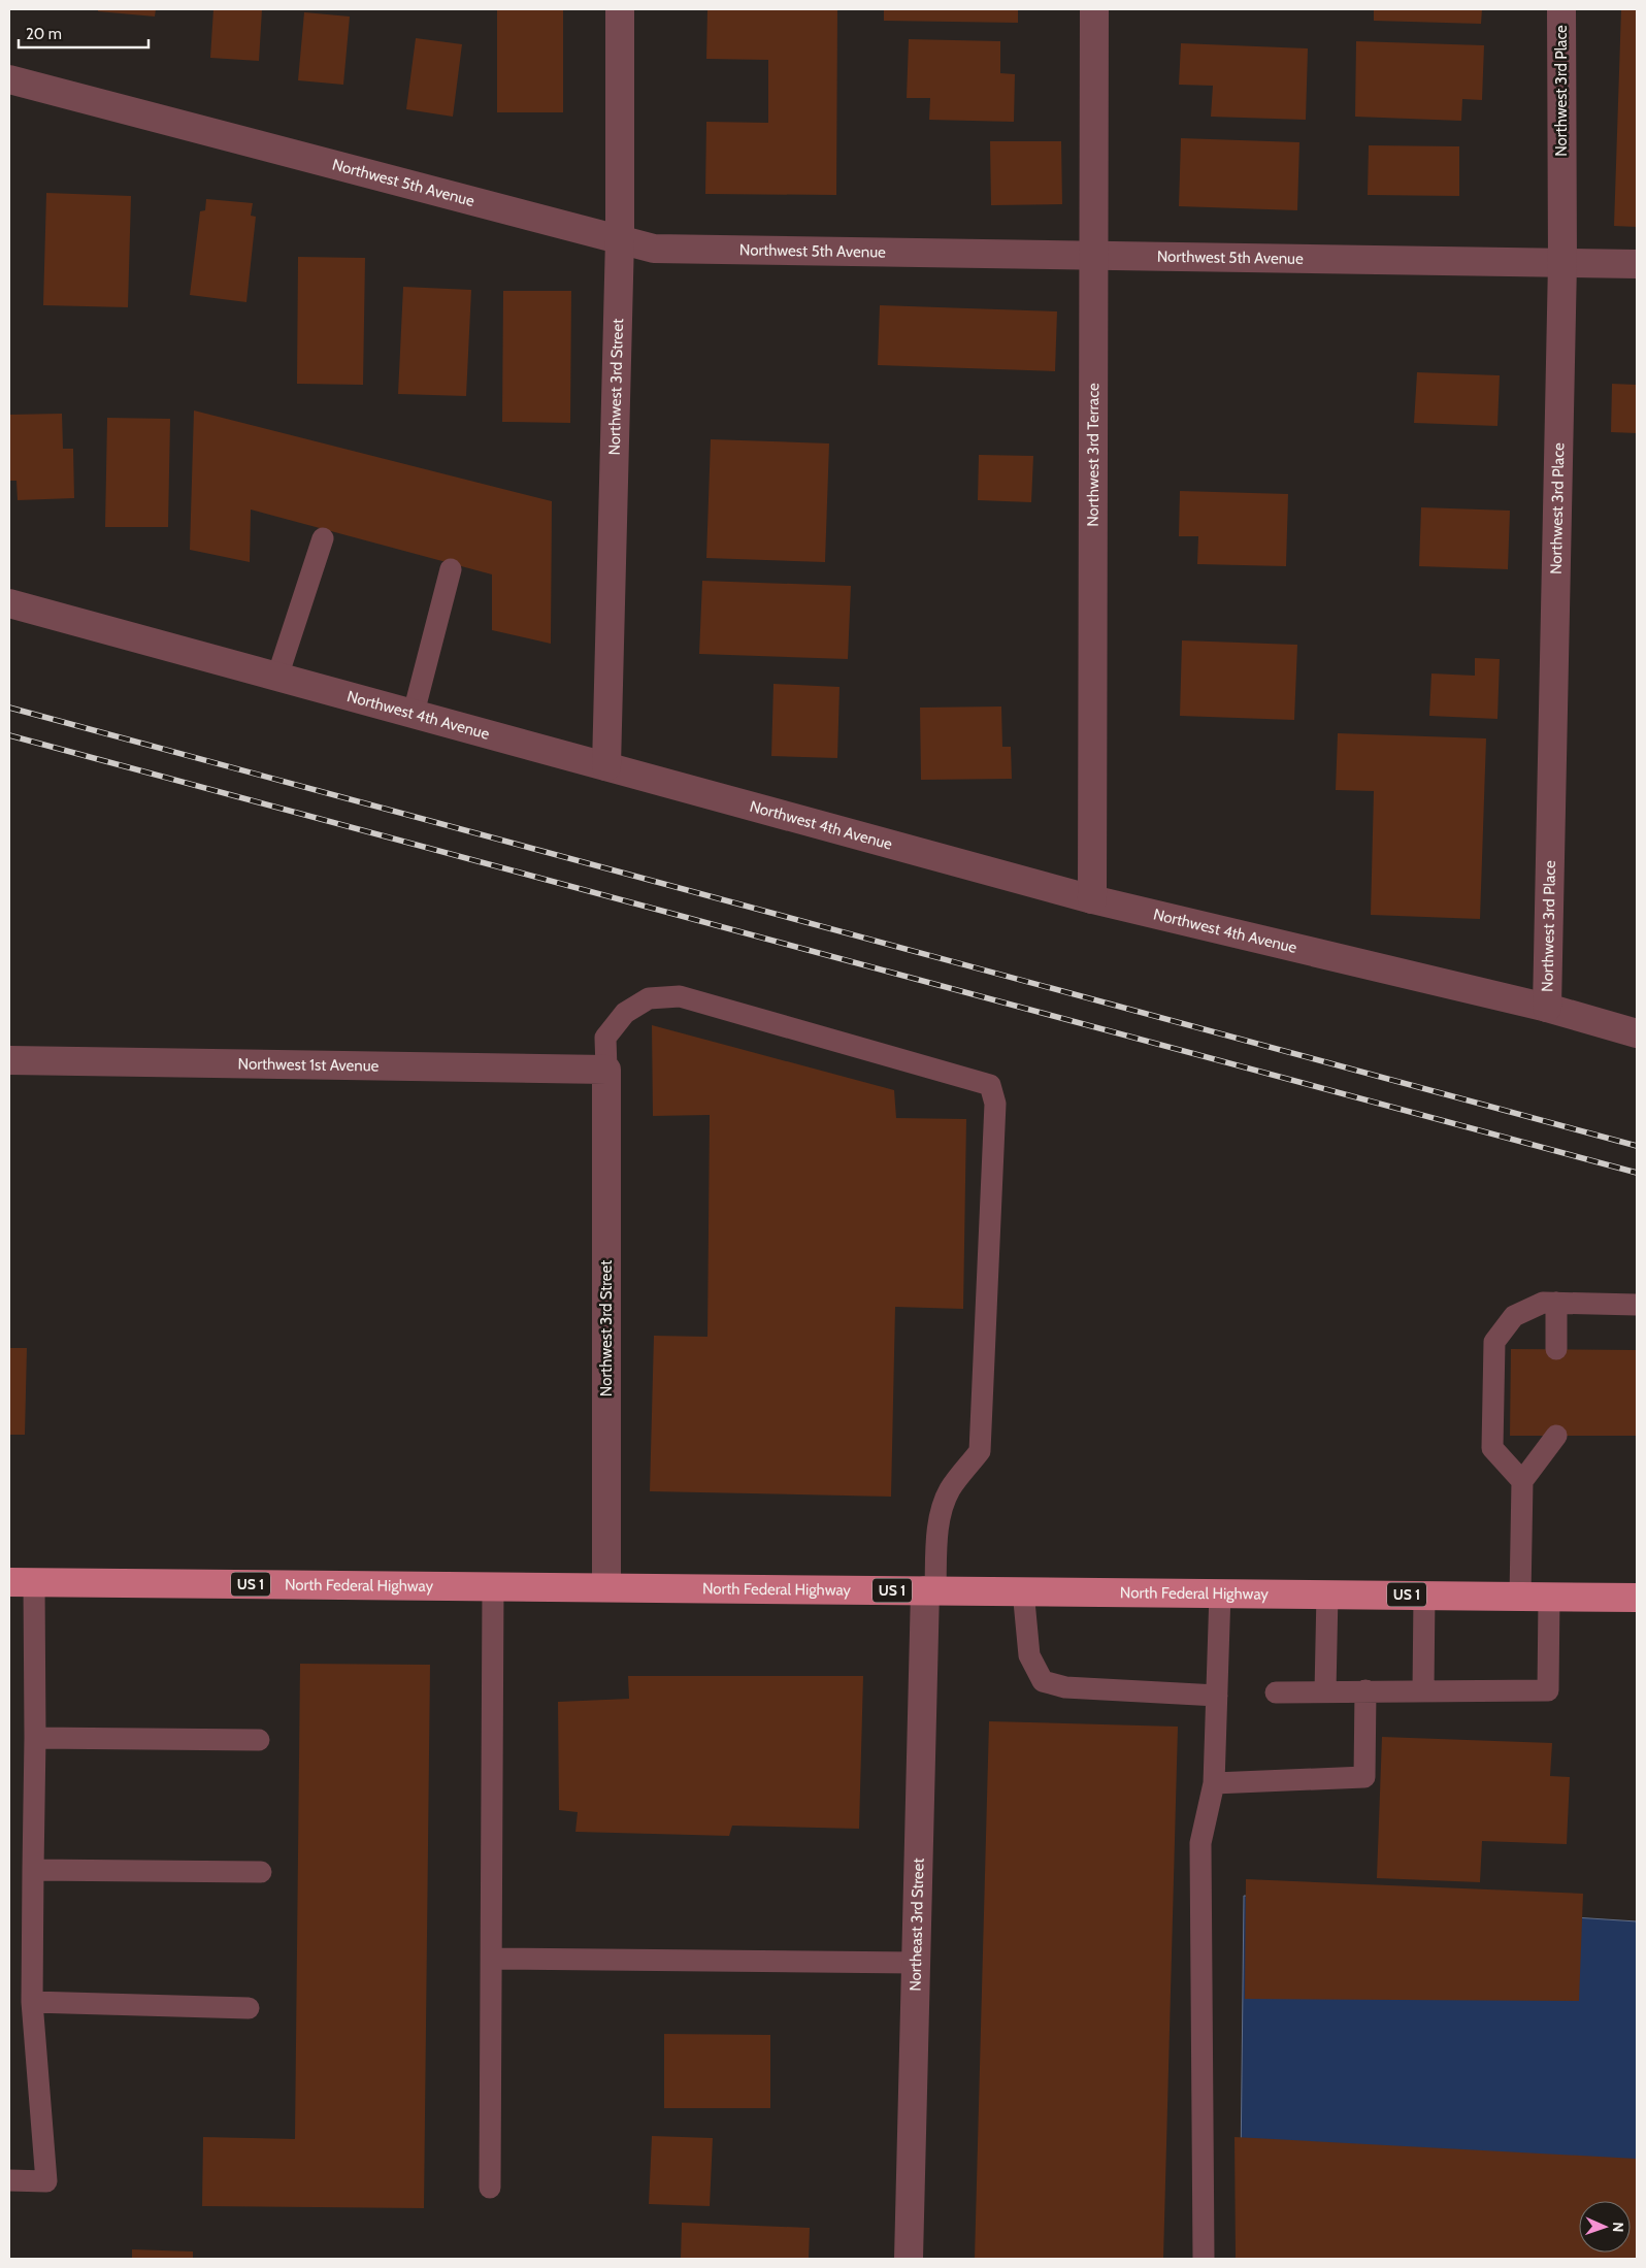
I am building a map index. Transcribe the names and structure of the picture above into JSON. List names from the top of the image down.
{
  "streets": {
    "main road": ["US 1", "North Federal Highway"],
    "street": [
      "Northwest 3rd Place",
      "Northwest 5th Avenue",
      "Northwest 3rd Street",
      "Northwest 3rd Terrace",
      "Northwest 4th Avenue",
      "Northwest 1st Avenue",
      "Northeast 3rd Street"
    ]
  },
  "crossings": [
    ["Northwest 3rd Place", "Northwest 5th Avenue"],
    ["Northwest 3rd Place", "Northwest 4th Avenue"],
    ["Northwest 5th Avenue", "Northwest 3rd Street"],
    ["Northwest 5th Avenue", "Northwest 3rd Terrace"],
    ["Northwest 3rd Street", "Northwest 4th Avenue"],
    ["Northwest 3rd Street", "Northwest 1st Avenue"],
    ["Northwest 3rd Street", "North Federal Highway"],
    ["Northwest 3rd Terrace", "Northwest 4th Avenue"],
    ["North Federal Highway", "Northeast 3rd Street"]
  ],
  "scale_bar": "20 m",
  "north": "right"
}
